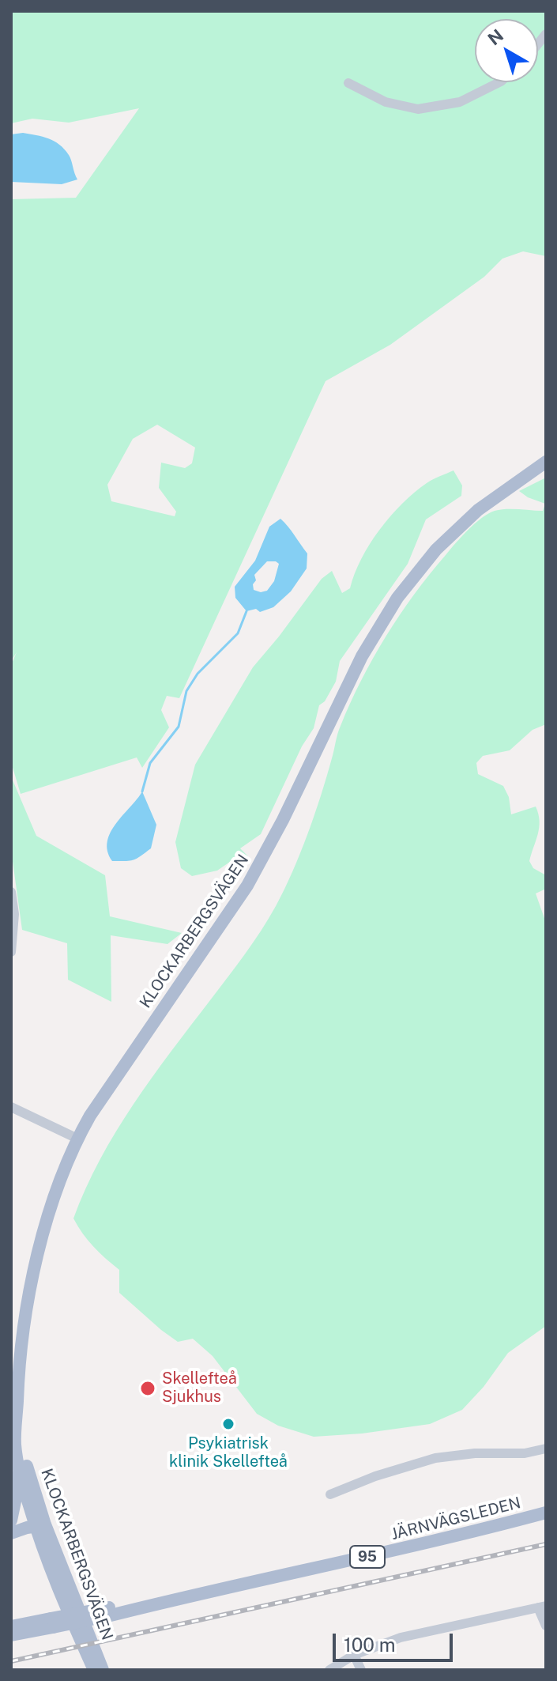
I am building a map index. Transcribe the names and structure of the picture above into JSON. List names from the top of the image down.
{
  "streets": {
    "main road": ["KLOCKARBERGSVÄGEN", "JÄRNVÄGSLEDEN", "95"]
  },
  "places": ["Skellefteå Sjukhus", "Psykiatrisk klinik Skellefteå"],
  "scale_bar": "100 m",
  "north": "top left"
}
